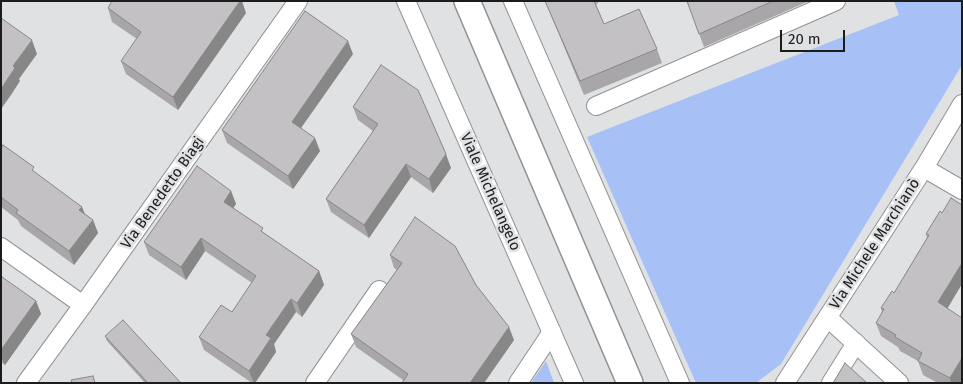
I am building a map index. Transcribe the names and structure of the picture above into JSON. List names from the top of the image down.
{
  "streets": {
    "street": ["Viale Michelangelo", "Via Benedetto Biagi", "Via Michele Marchianò"]
  },
  "scale_bar": "20 m"
}
